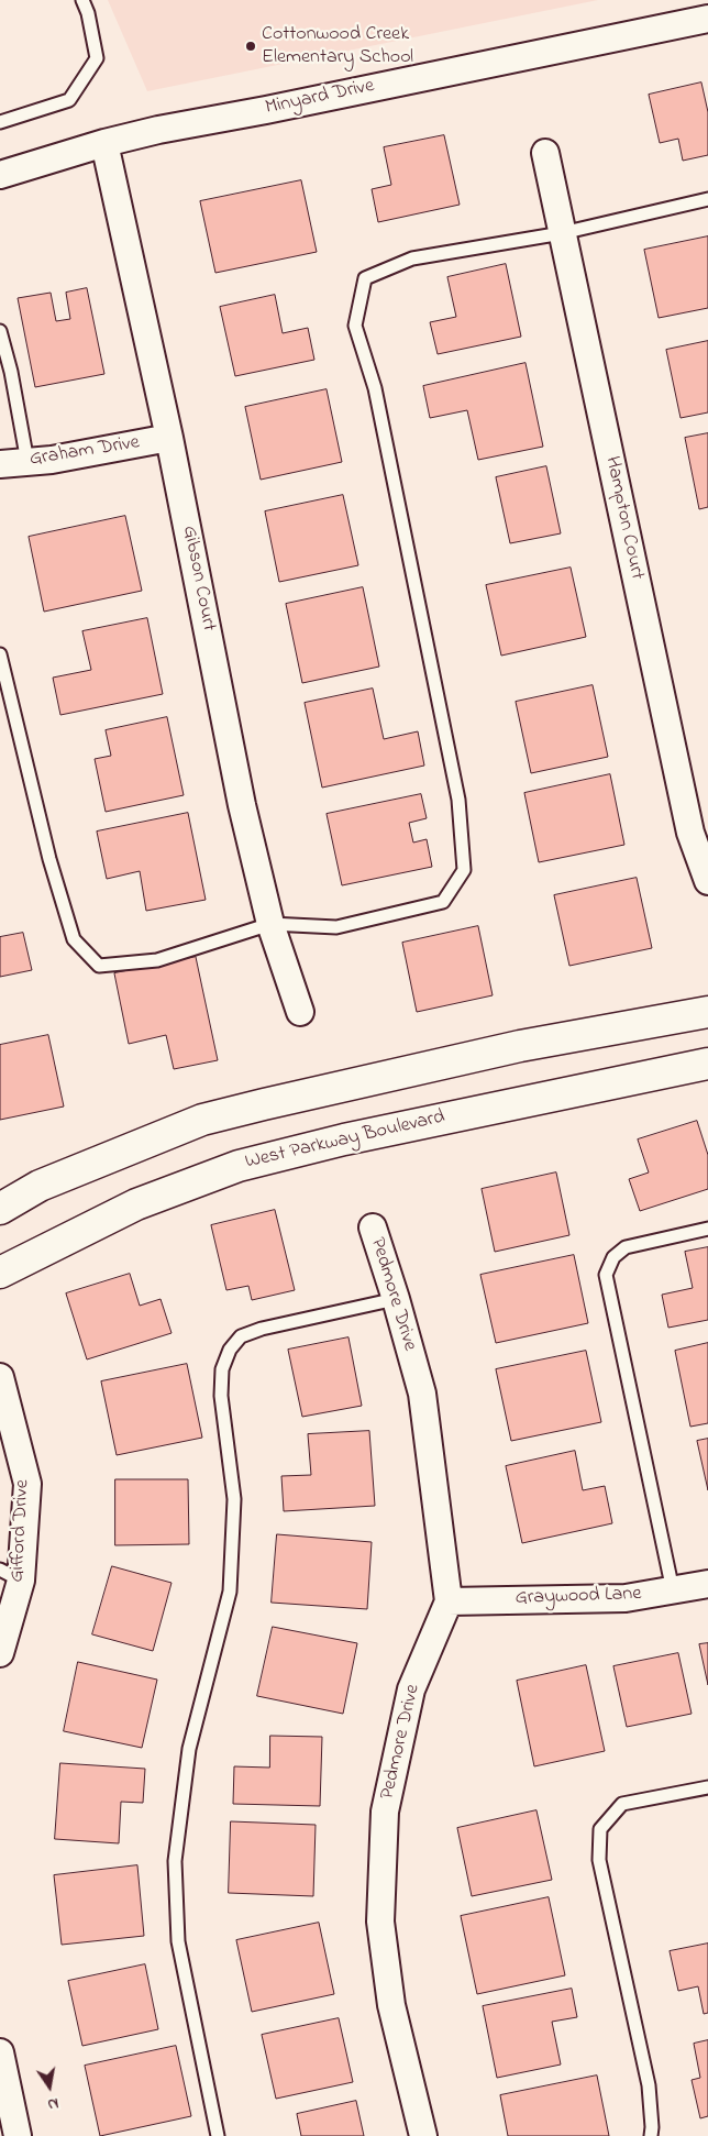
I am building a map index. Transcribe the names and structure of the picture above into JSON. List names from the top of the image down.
{
  "streets": {
    "street": [
      "Minyard Drive",
      "Graham Drive",
      "Hampton Court",
      "Gibson Court",
      "West Parkway Boulevard",
      "Pedmore Drive",
      "Gifford Drive",
      "Graywood Lane"
    ]
  },
  "crossings": [
    ["Minyard Drive", "Gibson Court"],
    ["Graham Drive", "Gibson Court"],
    ["Pedmore Drive", "Graywood Lane"]
  ],
  "places": ["Cottonwood Creek Elementary School"],
  "north": "bottom"
}
